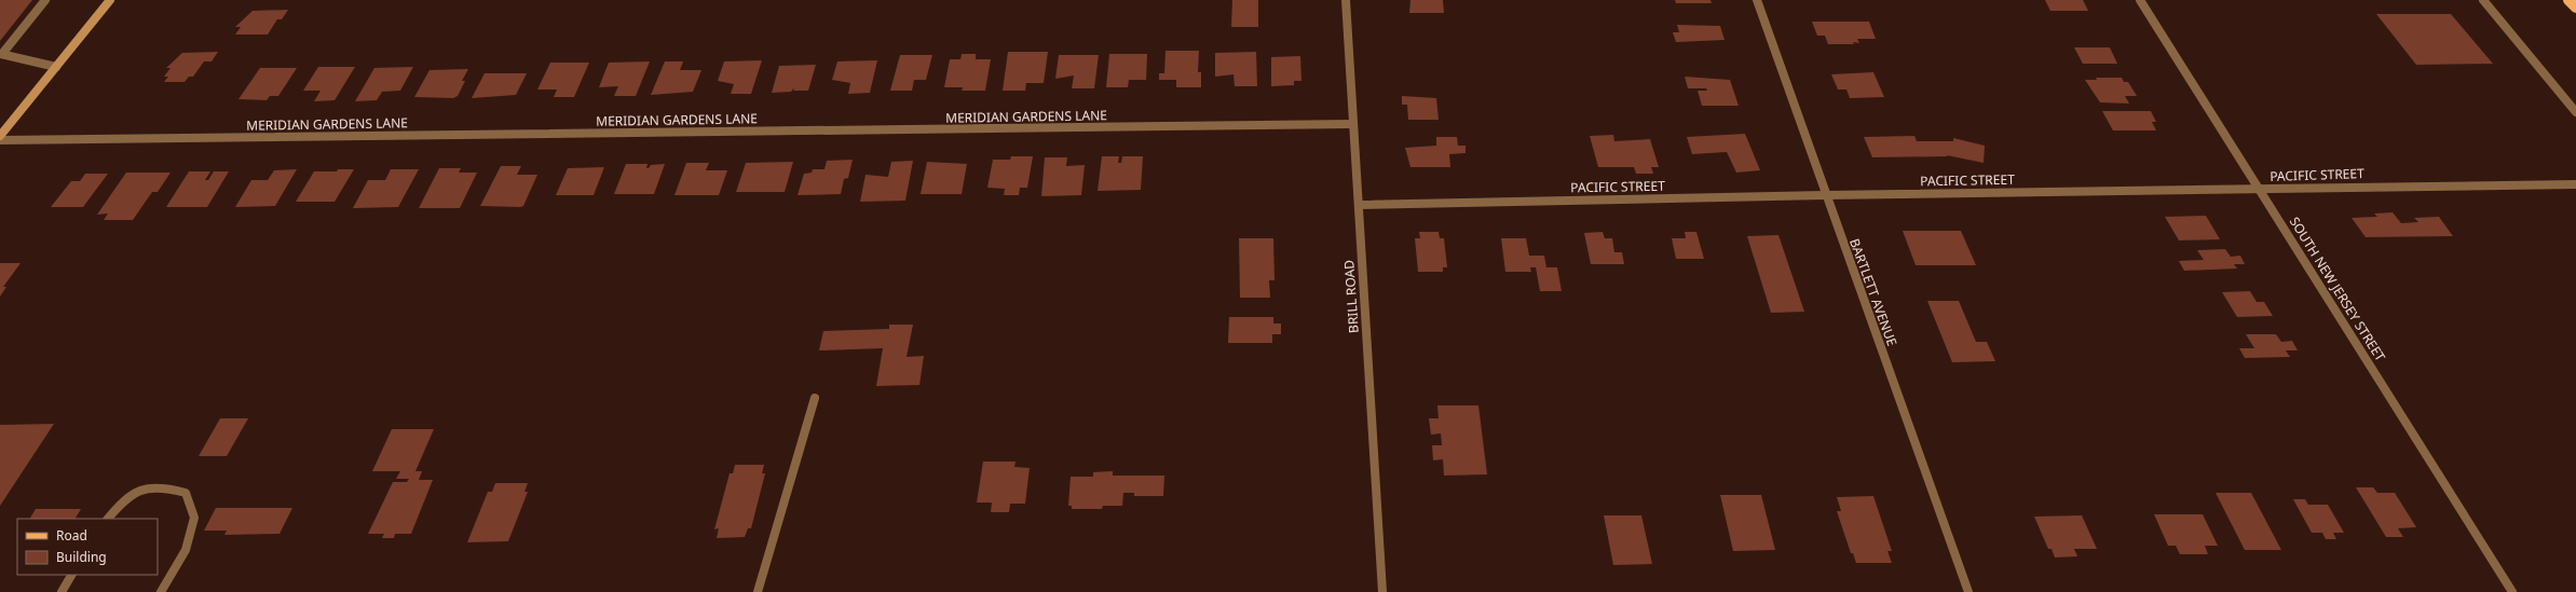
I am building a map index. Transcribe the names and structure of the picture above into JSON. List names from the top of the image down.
{
  "streets": {
    "street": [
      "MERIDIAN GARDENS LANE",
      "PACIFIC STREET",
      "SOUTH NEW JERSEY STREET",
      "BARTLETT AVENUE",
      "BRILL ROAD"
    ]
  },
  "crossings": [
    ["MERIDIAN GARDENS LANE", "BRILL ROAD"],
    ["PACIFIC STREET", "SOUTH NEW JERSEY STREET"],
    ["PACIFIC STREET", "BARTLETT AVENUE"],
    ["PACIFIC STREET", "BRILL ROAD"]
  ],
  "legend": ["Road", "Building"]
}
